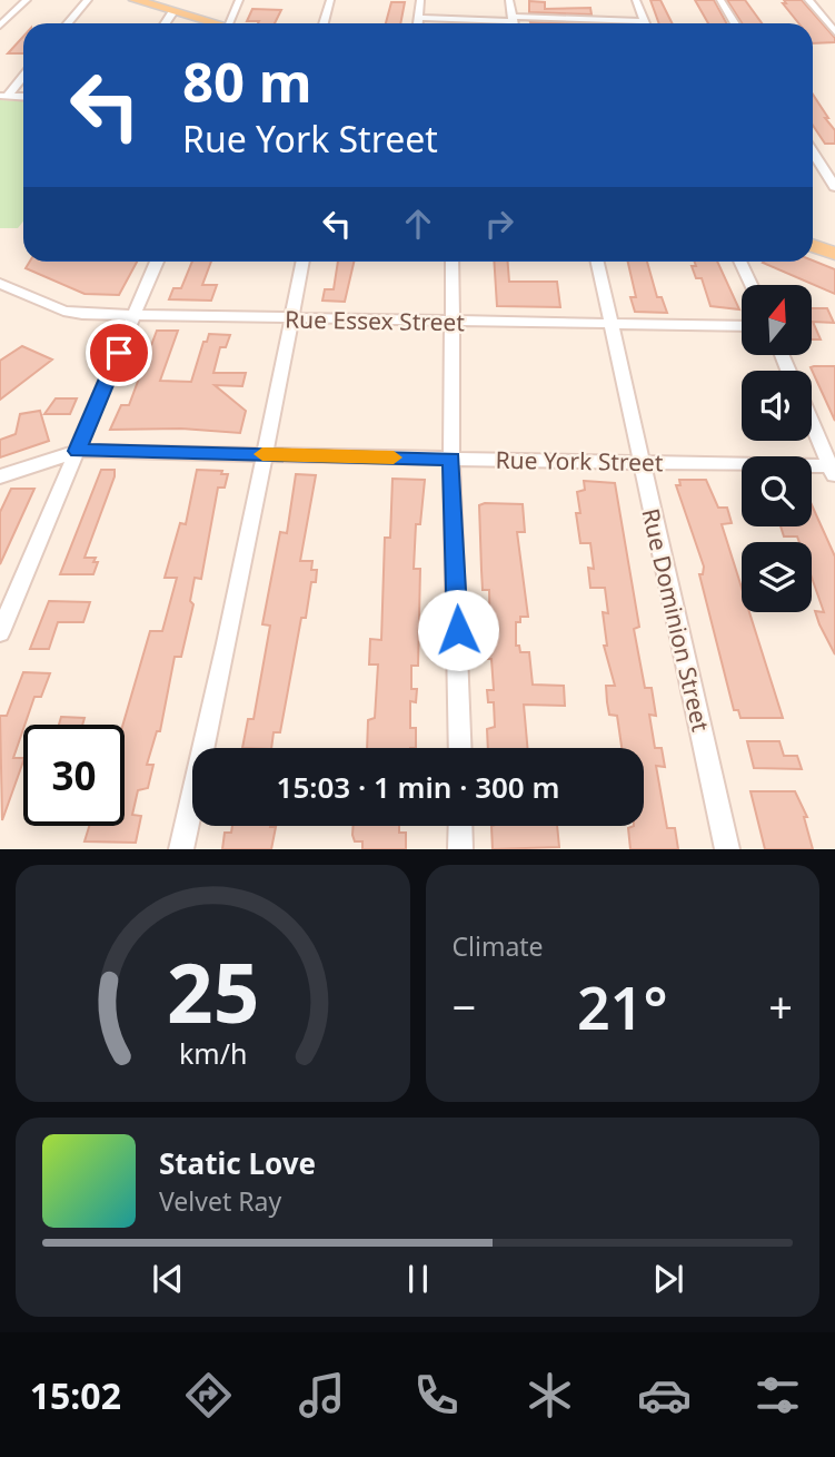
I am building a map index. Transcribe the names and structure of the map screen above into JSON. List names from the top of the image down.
{
  "streets": {
    "street": ["Rue Essex Street", "Rue York Street", "Rue Dominion Street"]
  },
  "crossings": [
    ["Rue Essex Street", "Rue Dominion Street"],
    ["Rue York Street", "Rue Dominion Street"]
  ],
  "north": "top",
  "page": {
    "turn": ["80 m", "Rue York Street"],
    "limit": "30",
    "trip": "15:03 · 1 min · 300 m",
    "tile": "Climate",
    "heat": ["−", "21°", "+"],
    "song": ["Static Love", "Velvet Ray"],
    "tabs": "15:02",
    "gauge": ["25", "km/h"]
  }
}
